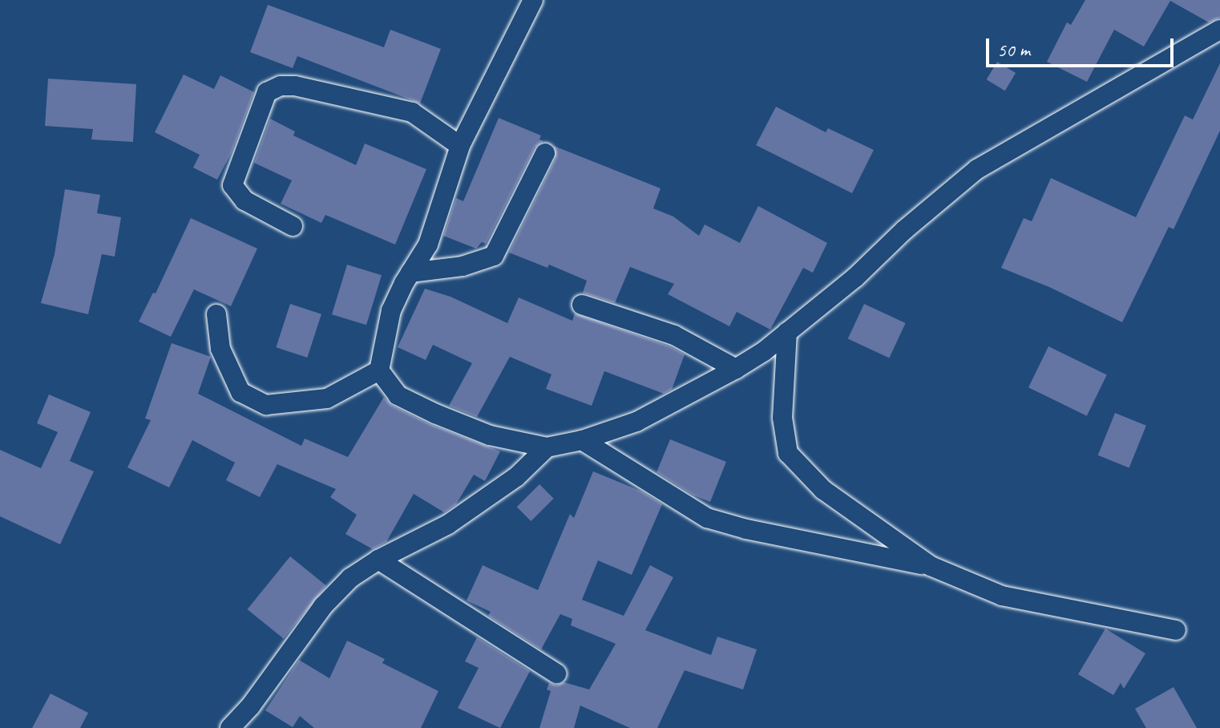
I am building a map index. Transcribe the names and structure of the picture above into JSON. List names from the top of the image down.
{
  "scale_bar": "50 m"
}
